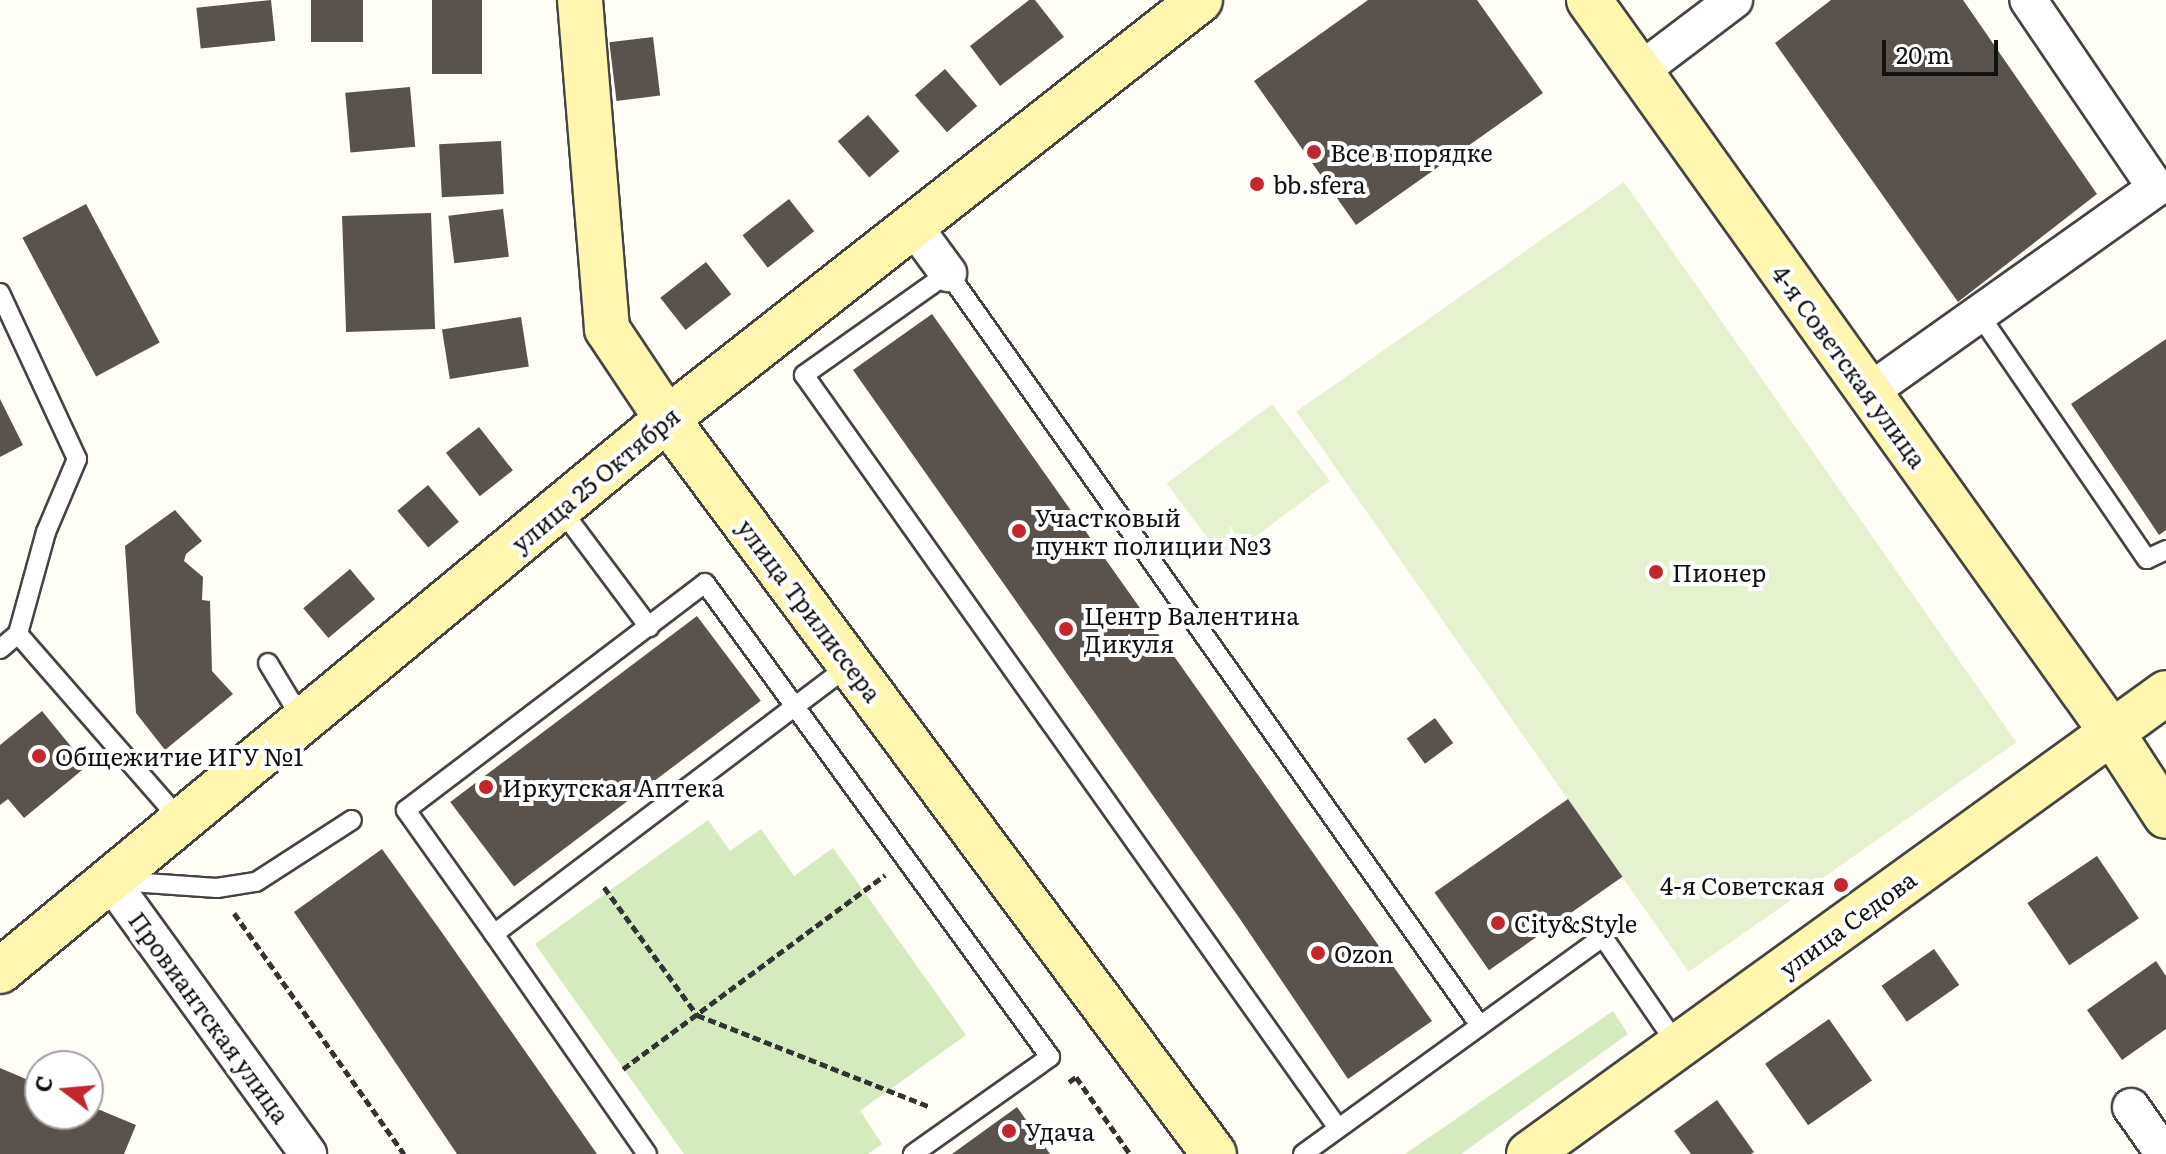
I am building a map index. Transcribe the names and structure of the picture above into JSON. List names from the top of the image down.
{
  "streets": {
    "main road": [
      "4-я Советская улица",
      "улица 25 Октября",
      "улица Трилиссера",
      "улица Седова"
    ],
    "street": ["Провиантская улица"]
  },
  "crossings": [
    ["4-я Советская улица", "улица Седова"],
    ["улица 25 Октября", "улица Трилиссера"],
    ["улица 25 Октября", "Провиантская улица"]
  ],
  "places": [
    "Все в порядке",
    "bb.sfera",
    "Участковый пункт полиции №3",
    "Пионер",
    "Центр Валентина Дикуля",
    "Общежитие ИГУ №1",
    "Иркутская Аптека",
    "4-я Советская",
    "City&Style",
    "Ozon",
    "Удача"
  ],
  "scale_bar": "20 m",
  "north": "left"
}
